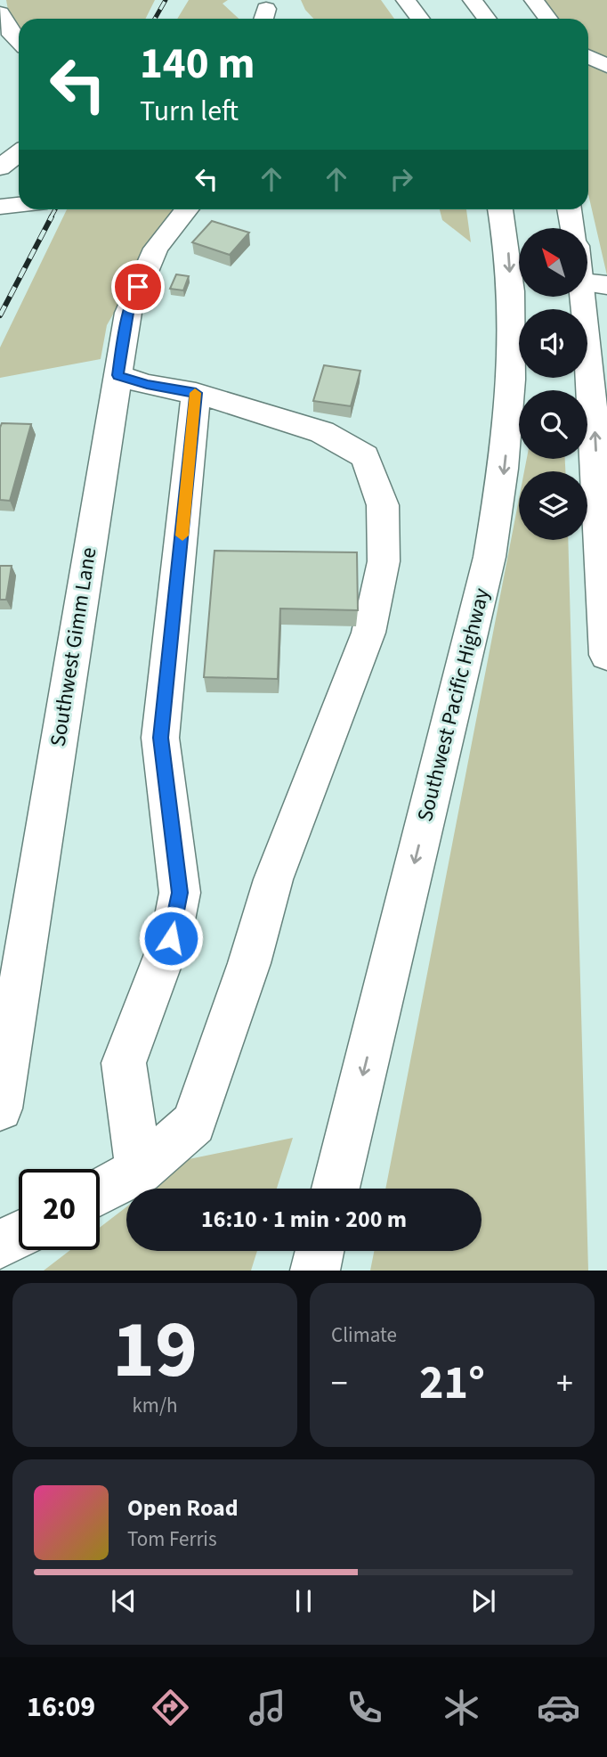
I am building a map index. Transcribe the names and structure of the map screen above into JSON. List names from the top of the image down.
{
  "streets": {
    "main road": ["Southwest Gimm Lane", "Southwest Pacific Highway"]
  },
  "north": "top left",
  "page": {
    "turn": ["140 m", "Turn left"],
    "limit": "20",
    "trip": "16:10 · 1 min · 200 m",
    "tile": [
      ["19", "km/h"],
      "Climate"
    ],
    "heat": ["−", "21°", "+"],
    "song": ["Open Road", "Tom Ferris"],
    "tabs": "16:09"
  }
}
